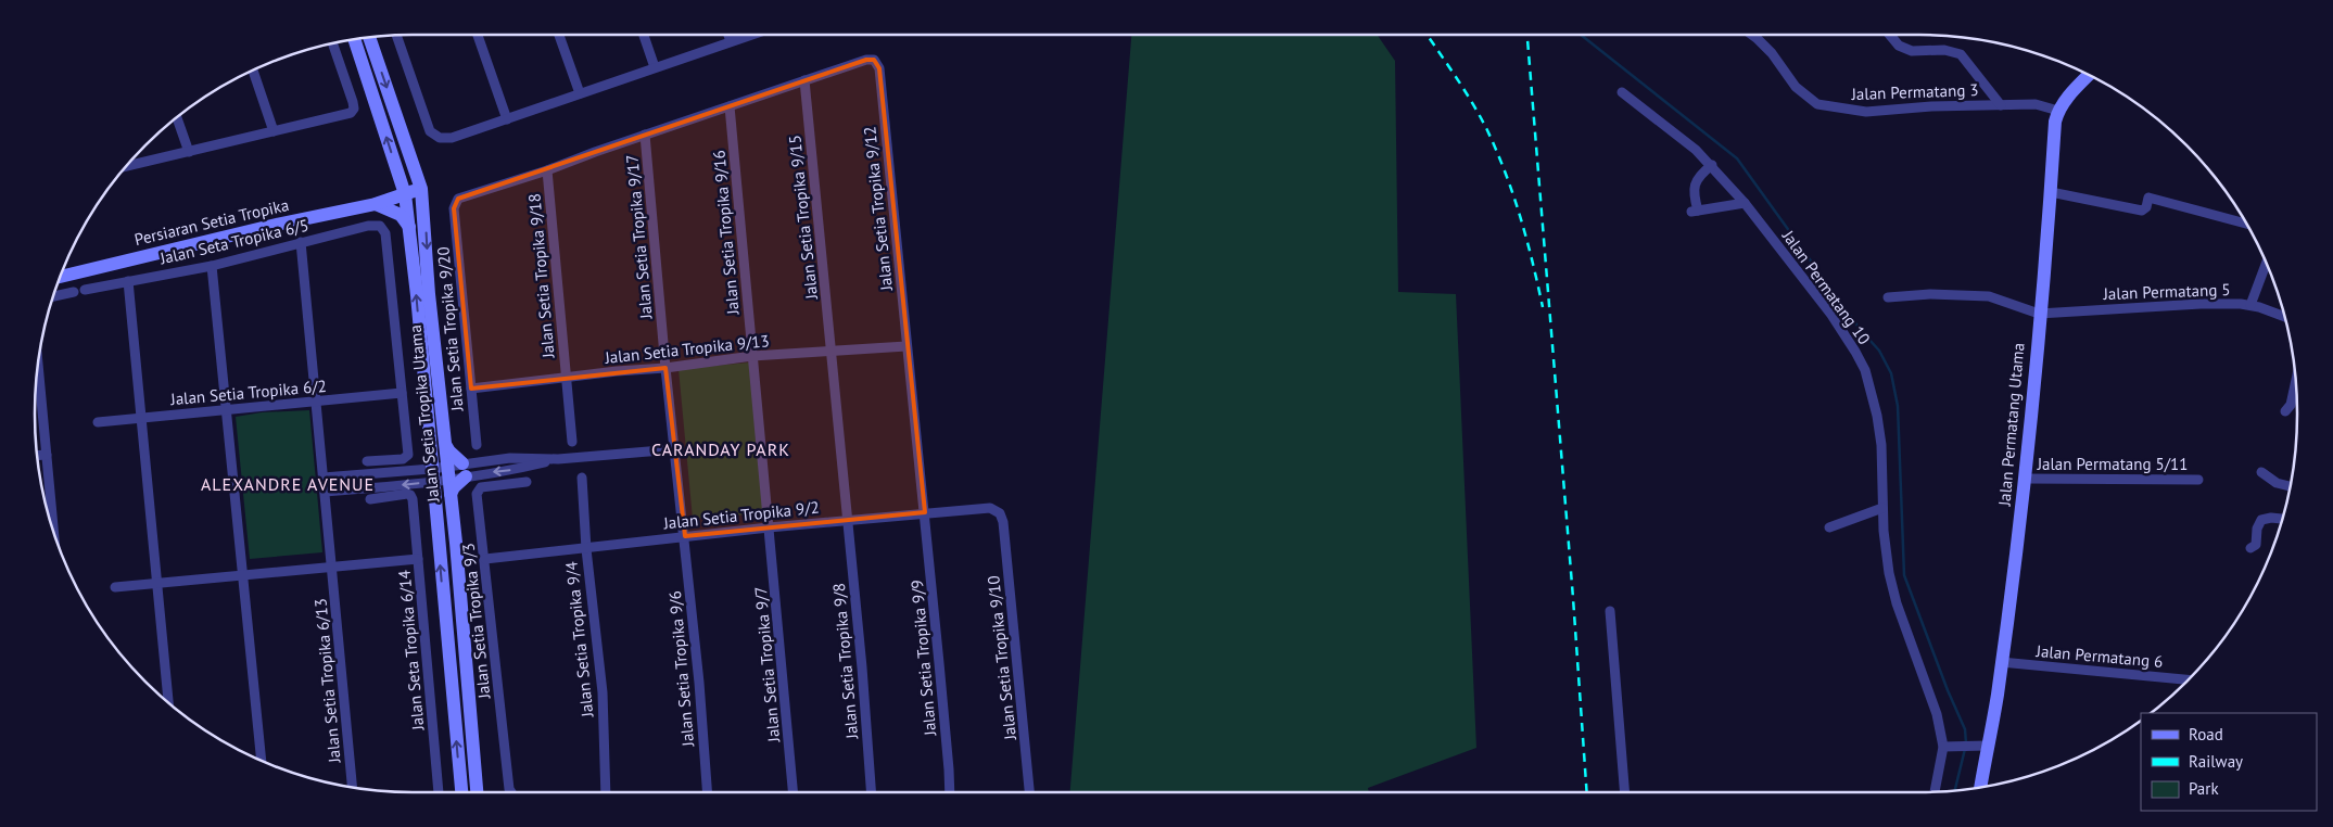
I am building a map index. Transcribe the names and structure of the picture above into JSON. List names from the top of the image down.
{
  "streets": {
    "main road": ["Persiaran Setia Tropika", "Jalan Setia Tropika Utama", "Jalan Permatang Utama"],
    "street": [
      "Jalan Permatang 3",
      "Jalan Setia Tropika 9/12",
      "Jalan Setia Tropika 9/15",
      "Jalan Setia Tropika 9/16",
      "Jalan Setia Tropika 9/17",
      "Jalan Seta Tropika 6/5",
      "Jalan Setia Tropika 9/18",
      "Jalan Permatang 10",
      "Jalan Permatang 5",
      "Jalan Setia Tropika 9/20",
      "Jalan Setia Tropika 9/13",
      "Jalan Setia Tropika 6/2",
      "Jalan Permatang 5/11",
      "Jalan Setia Tropika 9/2",
      "Jalan Setia Tropika 9/3",
      "Jalan Setia Tropika 9/4",
      "Jalan Seta Tropika 6/14",
      "Jalan Permatang 6",
      "Jalan Setia Tropika 9/9",
      "Jalan Setia Tropika 9/10",
      "Jalan Setia Tropika 9/8",
      "Jalan Setia Tropika 9/7",
      "Jalan Setia Tropika 9/6",
      "Jalan Setia Tropika 6/13"
    ]
  },
  "crossings": [
    ["Jalan Permatang 3", "Jalan Permatang Utama"],
    ["Jalan Setia Tropika 9/12", "Jalan Setia Tropika 9/15"],
    ["Jalan Setia Tropika 9/12", "Jalan Setia Tropika 9/13"],
    ["Jalan Setia Tropika 9/12", "Jalan Setia Tropika 9/2"],
    ["Jalan Setia Tropika 9/12", "Jalan Setia Tropika 9/9"],
    ["Jalan Setia Tropika 9/15", "Jalan Setia Tropika 9/13"],
    ["Jalan Setia Tropika 9/15", "Jalan Setia Tropika 9/2"],
    ["Jalan Setia Tropika 9/15", "Jalan Setia Tropika 9/8"],
    ["Persiaran Setia Tropika", "Jalan Setia Tropika Utama"],
    ["Jalan Setia Tropika 9/16", "Jalan Setia Tropika 9/13"],
    ["Jalan Setia Tropika 9/16", "Jalan Setia Tropika 9/2"],
    ["Jalan Setia Tropika 9/16", "Jalan Setia Tropika 9/7"],
    ["Jalan Setia Tropika 9/17", "Jalan Setia Tropika 9/13"],
    ["Jalan Setia Tropika 9/17", "Jalan Setia Tropika 9/6"],
    ["Jalan Seta Tropika 6/5", "Jalan Setia Tropika 6/2"],
    ["Jalan Seta Tropika 6/5", "Jalan Setia Tropika 6/13"],
    ["Jalan Setia Tropika 9/18", "Jalan Setia Tropika 9/20"],
    ["Jalan Setia Tropika 9/18", "Jalan Setia Tropika 9/13"],
    ["Jalan Permatang 5", "Jalan Permatang Utama"],
    ["Jalan Setia Tropika 9/20", "Jalan Setia Tropika 9/13"],
    ["Jalan Setia Tropika 6/2", "Jalan Setia Tropika 6/13"],
    ["Jalan Permatang Utama", "Jalan Permatang 5/11"],
    ["Jalan Permatang Utama", "Jalan Permatang 6"],
    ["Jalan Setia Tropika 9/2", "Jalan Setia Tropika 9/3"],
    ["Jalan Setia Tropika 9/2", "Jalan Setia Tropika 9/4"],
    ["Jalan Setia Tropika 9/2", "Jalan Setia Tropika 9/9"],
    ["Jalan Setia Tropika 9/2", "Jalan Setia Tropika 9/10"],
    ["Jalan Setia Tropika 9/2", "Jalan Setia Tropika 9/8"],
    ["Jalan Setia Tropika 9/2", "Jalan Setia Tropika 9/7"],
    ["Jalan Setia Tropika 9/2", "Jalan Setia Tropika 9/6"]
  ],
  "districts": ["CARANDAY PARK", "ALEXANDRE AVENUE"],
  "legend": ["Road", "Railway", "Park"]
}
